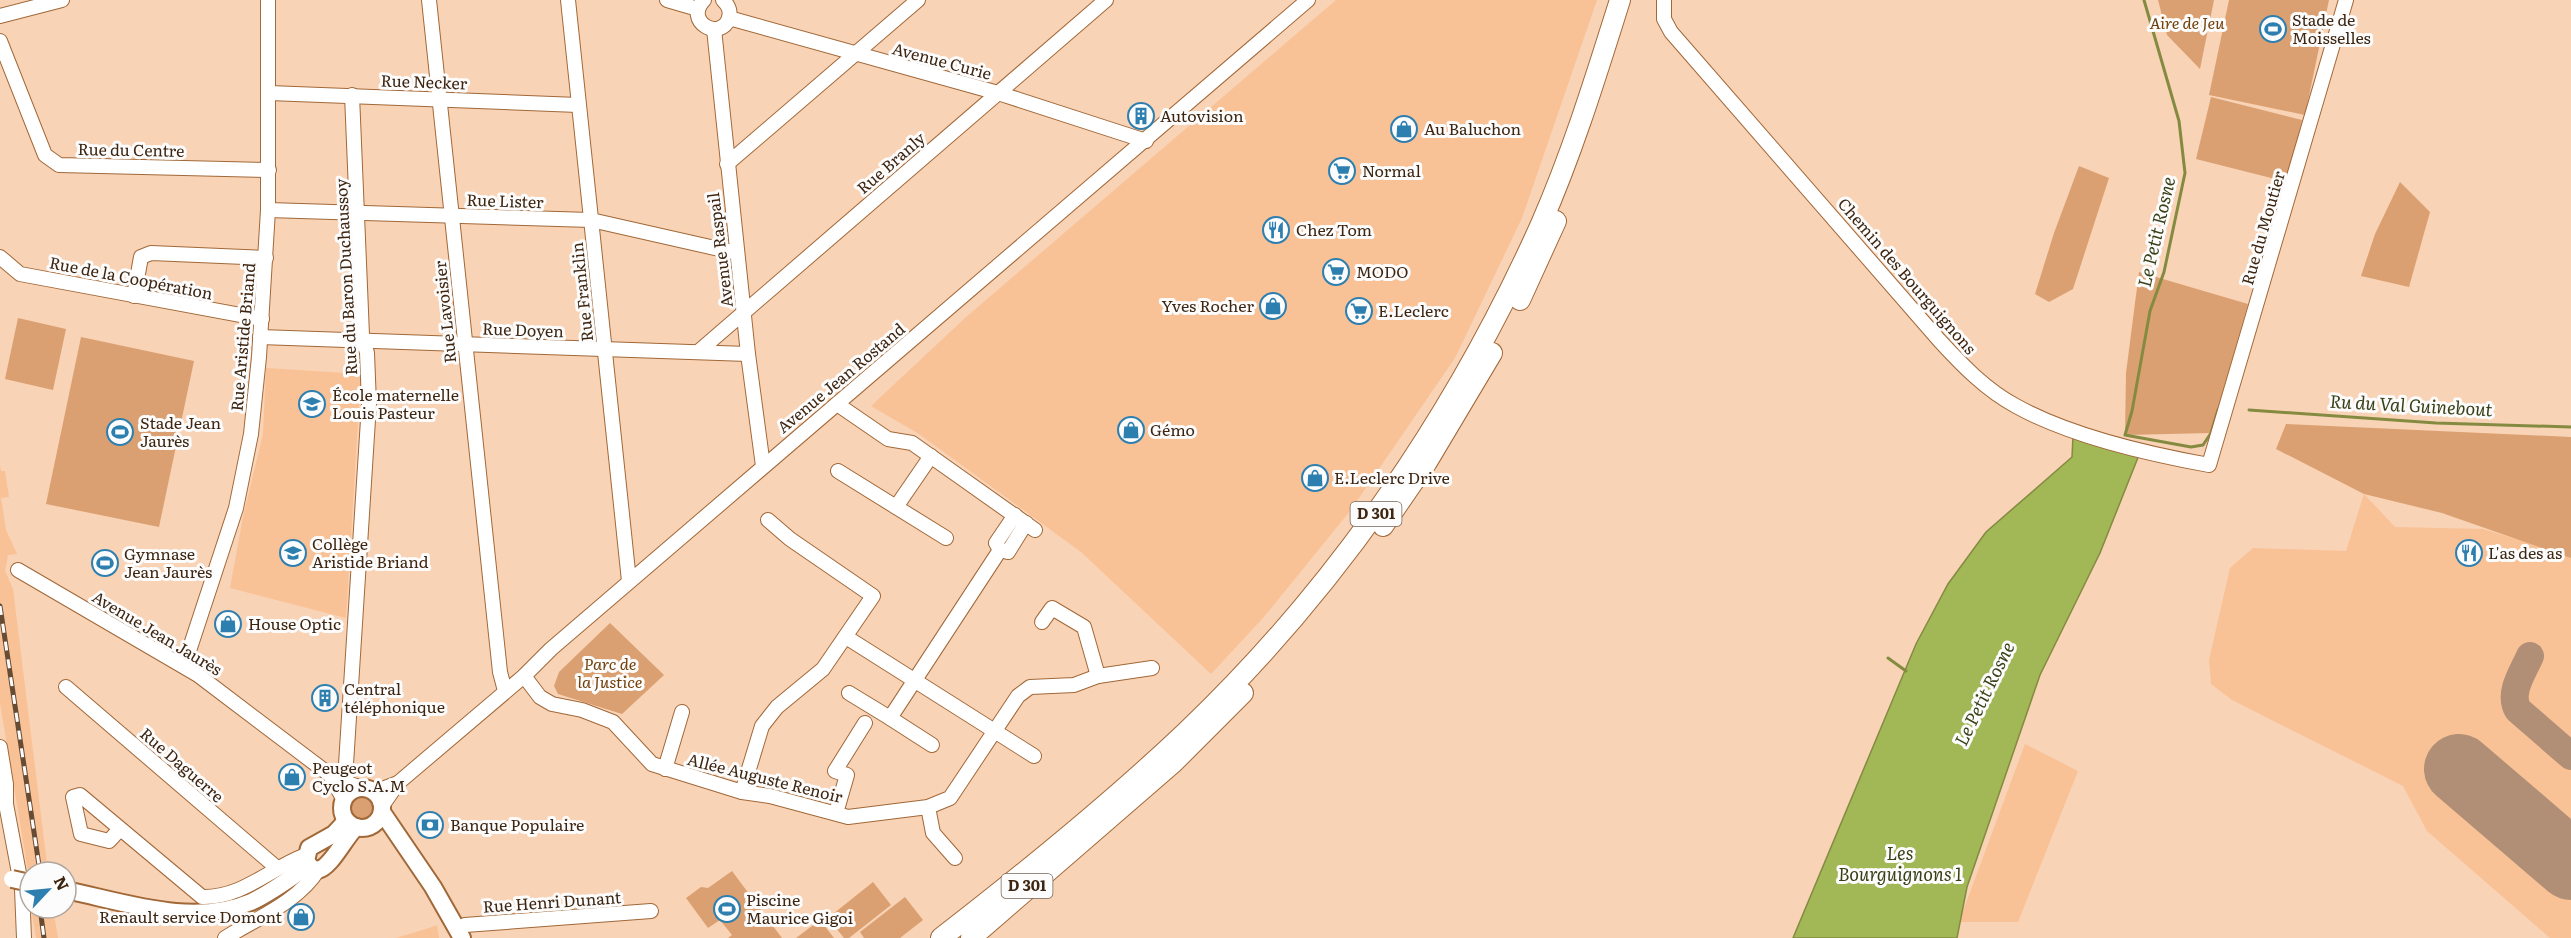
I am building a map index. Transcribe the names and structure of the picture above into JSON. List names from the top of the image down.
{
  "streets": {
    "highway": ["D 301"],
    "street": [
      "Avenue Curie",
      "Rue Necker",
      "Rue du Centre",
      "Rue Branly",
      "Rue Lister",
      "Rue du Moutier",
      "Avenue Raspail",
      "Chemin des Bourguignons",
      "Rue du Baron Duchaussoy",
      "Rue de la Coopération",
      "Rue Franklin",
      "Rue Lavoisier",
      "Rue Doyen",
      "Rue Aristide Briand",
      "Avenue Jean Rostand",
      "Avenue Jean Jaurès",
      "Rue Daguerre",
      "Allée Auguste Renoir",
      "Rue Henri Dunant"
    ]
  },
  "crossings": [
    ["Avenue Curie", "Rue Branly"],
    ["Avenue Curie", "Avenue Jean Rostand"],
    ["Rue Necker", "Rue du Baron Duchaussoy"],
    ["Rue Necker", "Rue Franklin"],
    ["Rue Necker", "Rue Lavoisier"],
    ["Rue Necker", "Rue Aristide Briand"],
    ["Rue du Centre", "Rue Aristide Briand"],
    ["Rue Branly", "Avenue Raspail"],
    ["Rue Branly", "Rue Doyen"],
    ["Rue Lister", "Avenue Raspail"],
    ["Rue Lister", "Rue du Baron Duchaussoy"],
    ["Rue Lister", "Rue Franklin"],
    ["Rue Lister", "Rue Lavoisier"],
    ["Rue Lister", "Rue Aristide Briand"],
    ["Rue du Moutier", "Chemin des Bourguignons"],
    ["Avenue Raspail", "Rue Doyen"],
    ["Avenue Raspail", "Avenue Jean Rostand"],
    ["Rue du Baron Duchaussoy", "Rue Doyen"],
    ["Rue du Baron Duchaussoy", "Avenue Jean Rostand"],
    ["Rue du Baron Duchaussoy", "Avenue Jean Jaurès"],
    ["Rue de la Coopération", "Rue Aristide Briand"],
    ["Rue Franklin", "Rue Doyen"],
    ["Rue Franklin", "Avenue Jean Rostand"],
    ["Rue Lavoisier", "Rue Doyen"],
    ["Rue Lavoisier", "Avenue Jean Rostand"],
    ["Rue Doyen", "Rue Aristide Briand"],
    ["Rue Aristide Briand", "Avenue Jean Jaurès"],
    ["Avenue Jean Rostand", "Avenue Jean Jaurès"],
    ["Avenue Jean Rostand", "Allée Auguste Renoir"]
  ],
  "water": ["Le Petit Rosne", "Ru du Val Guinebout", "Les Bourguignons 1"],
  "parks": ["Aire de Jeu", "Parc de la Justice"],
  "places": {
    "sports": [
      "Stade de Moisselles",
      "Stade Jean Jaurès",
      "Gymnase Jean Jaurès",
      "Piscine Maurice Gigoi"
    ],
    "building": ["Autovision", "Central téléphonique"],
    "shop": [
      "Au Baluchon",
      "Yves Rocher",
      "Gémo",
      "E.Leclerc Drive",
      "House Optic",
      "Peugeot Cyclo S.A.M",
      "Renault service Domont"
    ],
    "supermarket": ["Normal", "MODO", "E.Leclerc"],
    "restaurant": ["Chez Tom", "L'as des as"],
    "school or university": ["École maternelle Louis Pasteur", "Collège Aristide Briand"],
    "bank": ["Banque Populaire"]
  },
  "north": "top right"
}
